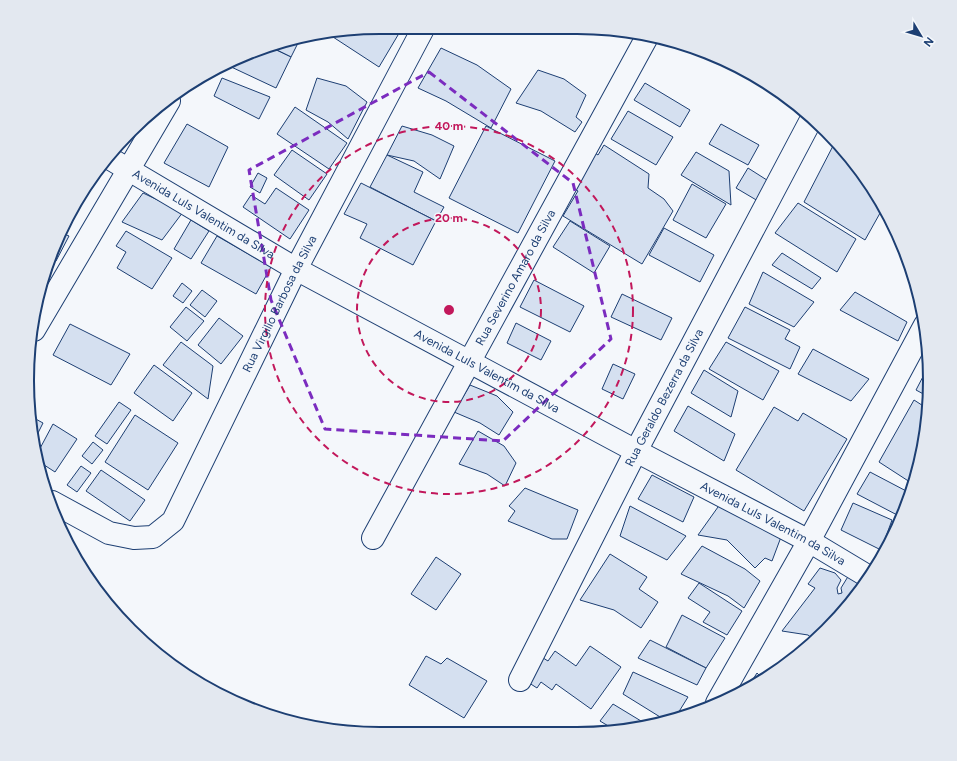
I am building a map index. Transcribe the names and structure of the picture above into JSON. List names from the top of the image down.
{
  "streets": {
    "street": [
      "Avenida LuIs Valentim da Silva",
      "Rua Severino Amaro da Silva",
      "Rua Virgilio Barbosa da Silva",
      "Rua Geraldo Bezerra da Silva"
    ]
  },
  "crossings": [
    ["Avenida LuIs Valentim da Silva", "Rua Severino Amaro da Silva"],
    ["Avenida LuIs Valentim da Silva", "Rua Virgilio Barbosa da Silva"],
    ["Avenida LuIs Valentim da Silva", "Rua Geraldo Bezerra da Silva"]
  ],
  "north": "bottom right",
  "rings": ["40 m", "20 m"]
}
